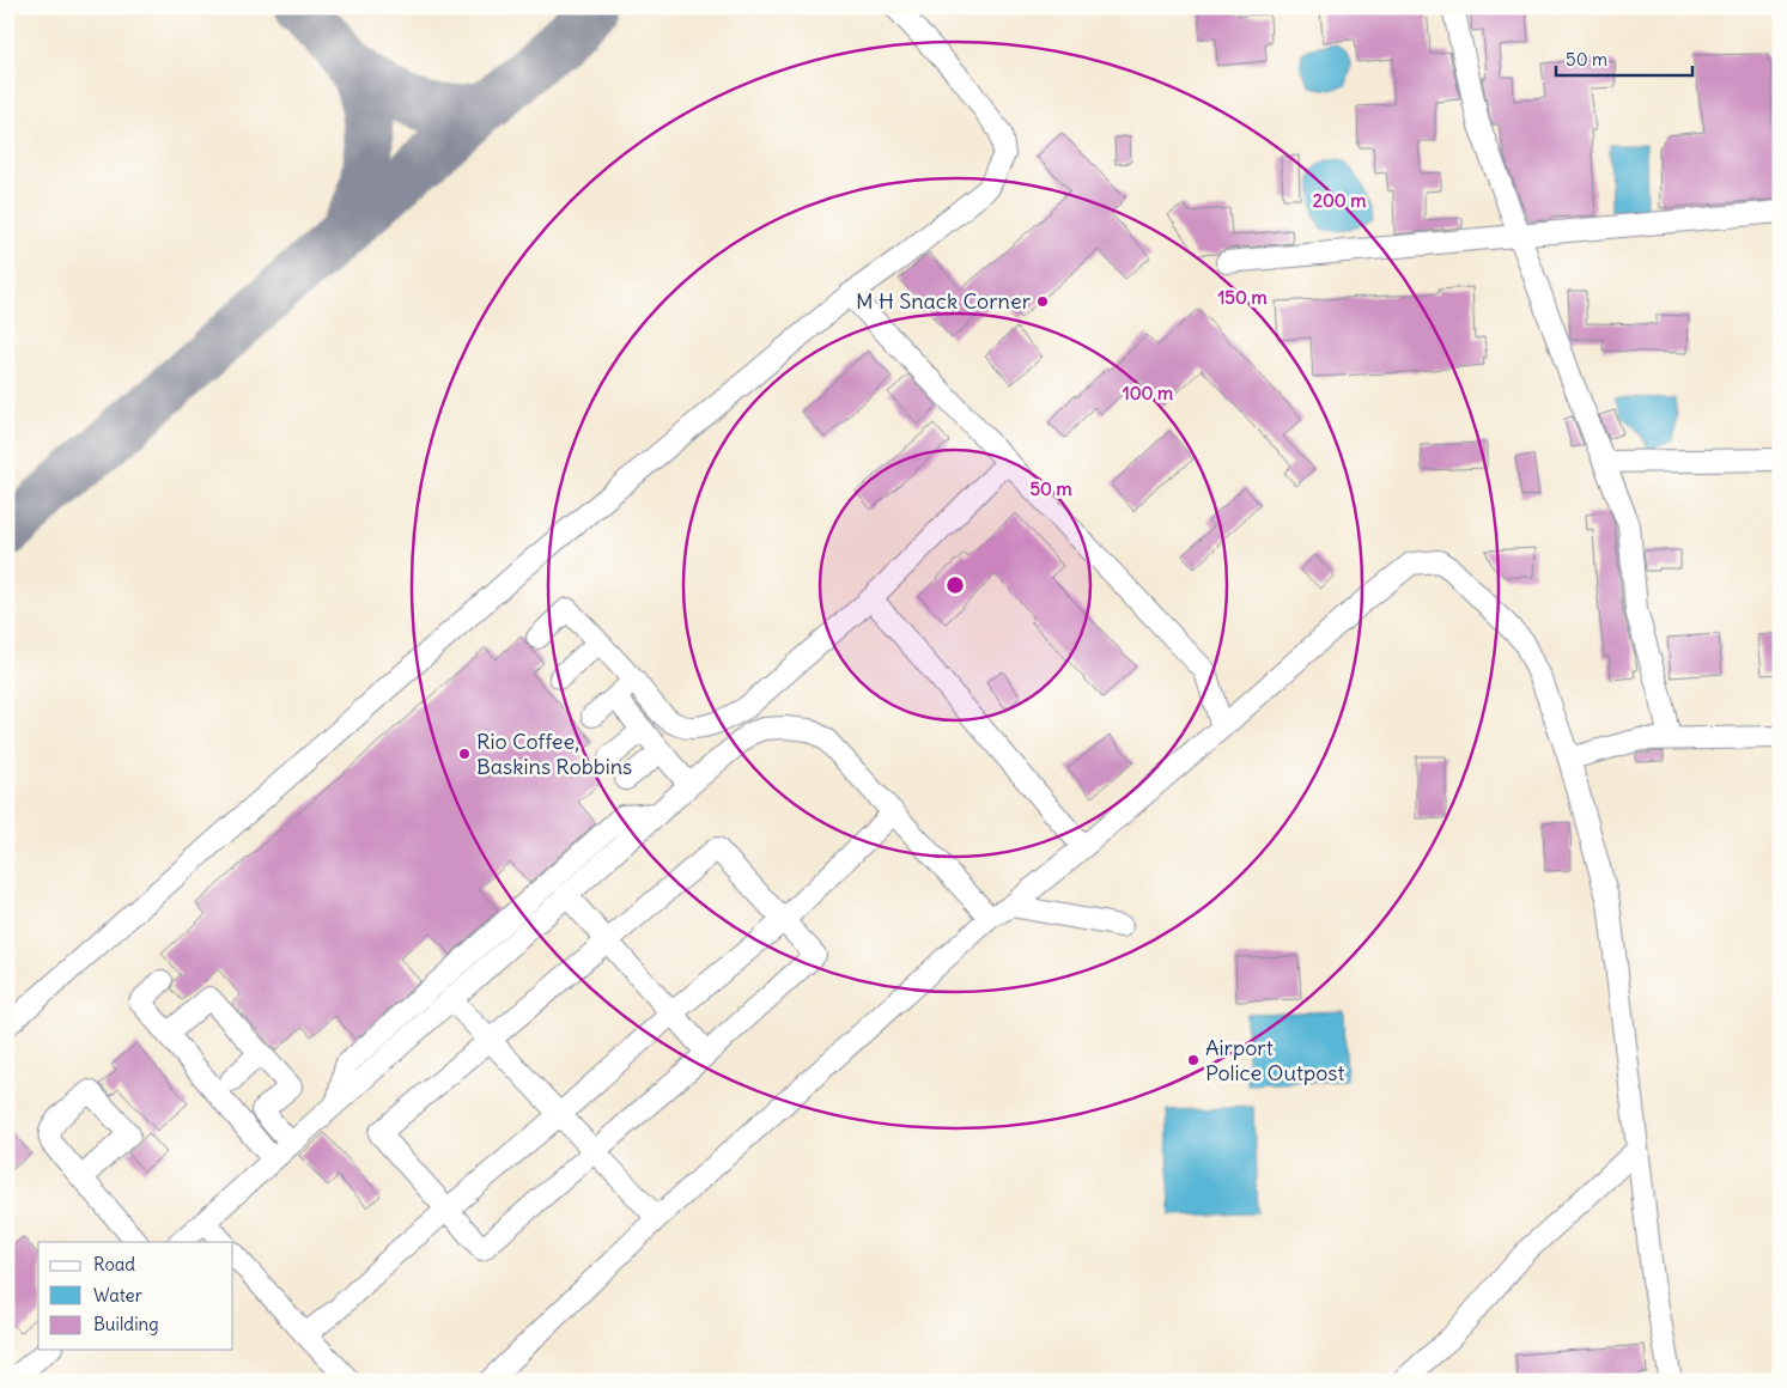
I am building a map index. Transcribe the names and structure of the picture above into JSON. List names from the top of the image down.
{
  "places": ["M H Snack Corner", "Rio Coffee, Baskins Robbins", "Airport Police Outpost"],
  "legend": ["Road", "Water", "Building"],
  "scale_bar": "50 m",
  "rings": [
    "200 m",
    "150 m",
    "100 m",
    "50 m"
  ]
}
